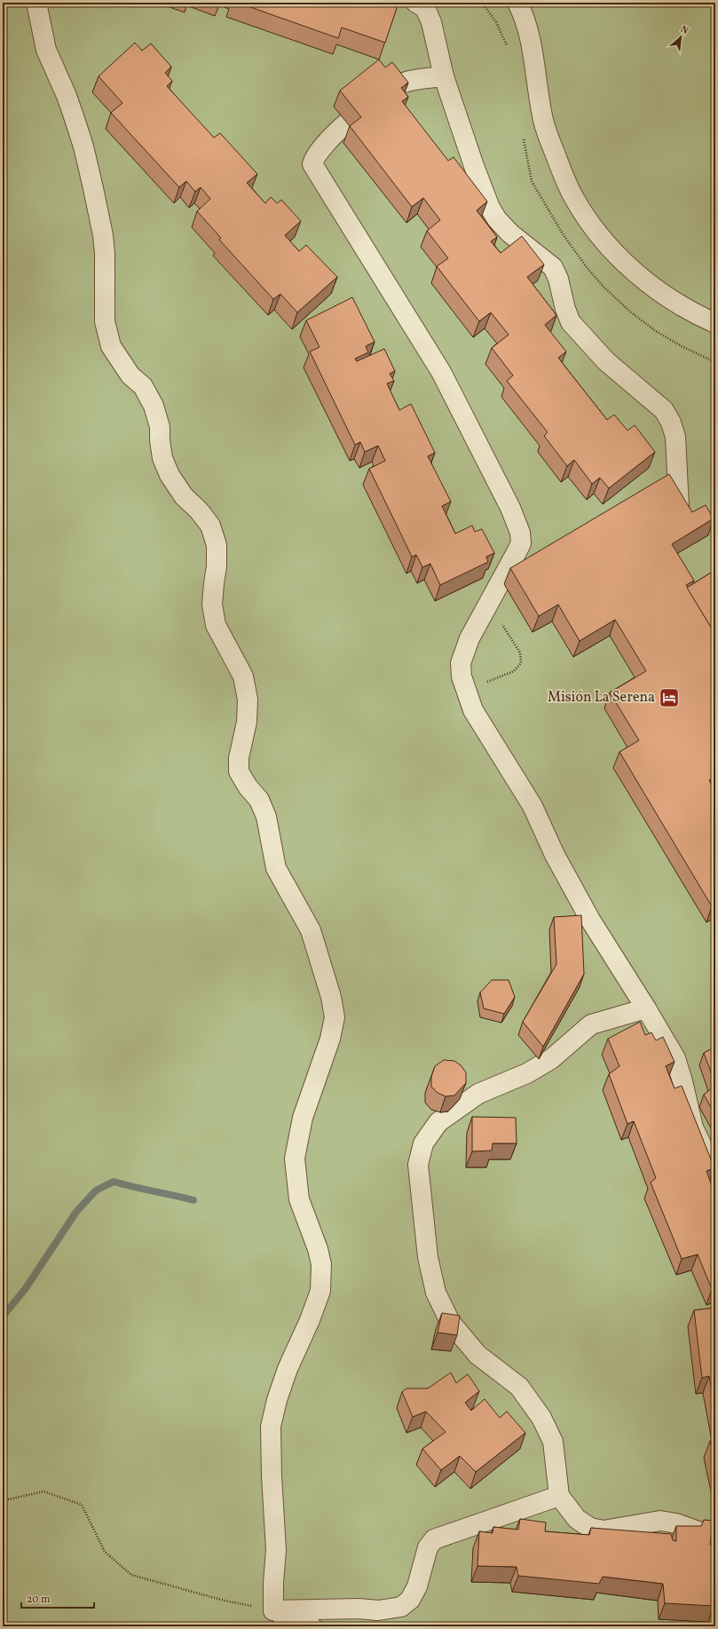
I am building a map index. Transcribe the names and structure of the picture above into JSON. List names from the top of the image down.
{
  "places": {
    "hotel": ["Misión La Serena"]
  },
  "scale_bar": "20 m",
  "north": "top right"
}
